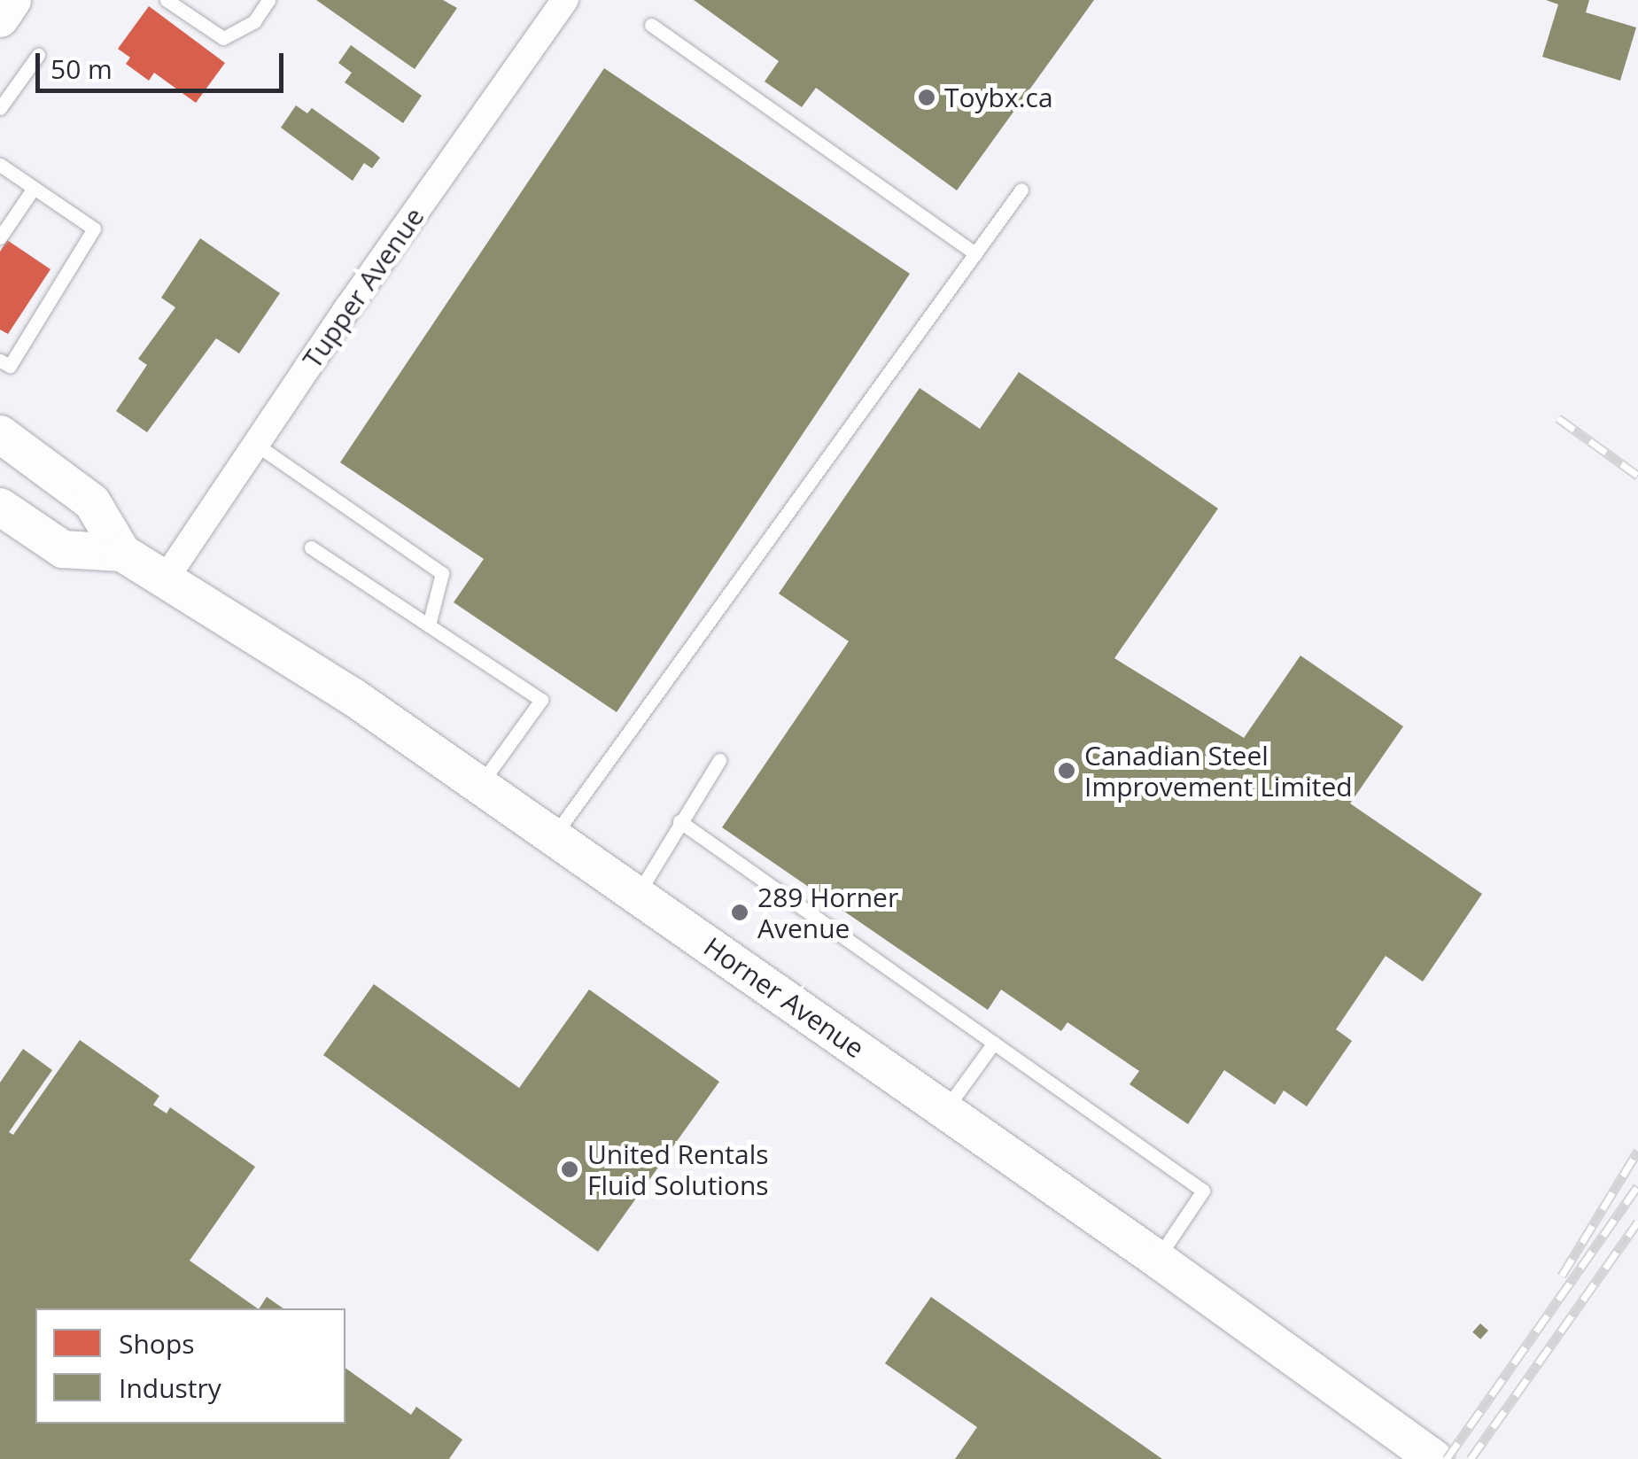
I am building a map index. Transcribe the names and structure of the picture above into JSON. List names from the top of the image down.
{
  "streets": {
    "main road": ["Horner Avenue"],
    "street": ["Tupper Avenue"]
  },
  "crossings": [
    ["Tupper Avenue", "Horner Avenue"]
  ],
  "places": [
    "Toybx.ca",
    "Canadian Steel Improvement Limited",
    "289 Horner Avenue",
    "United Rentals Fluid Solutions"
  ],
  "legend": ["Shops", "Industry"],
  "scale_bar": "50 m"
}
